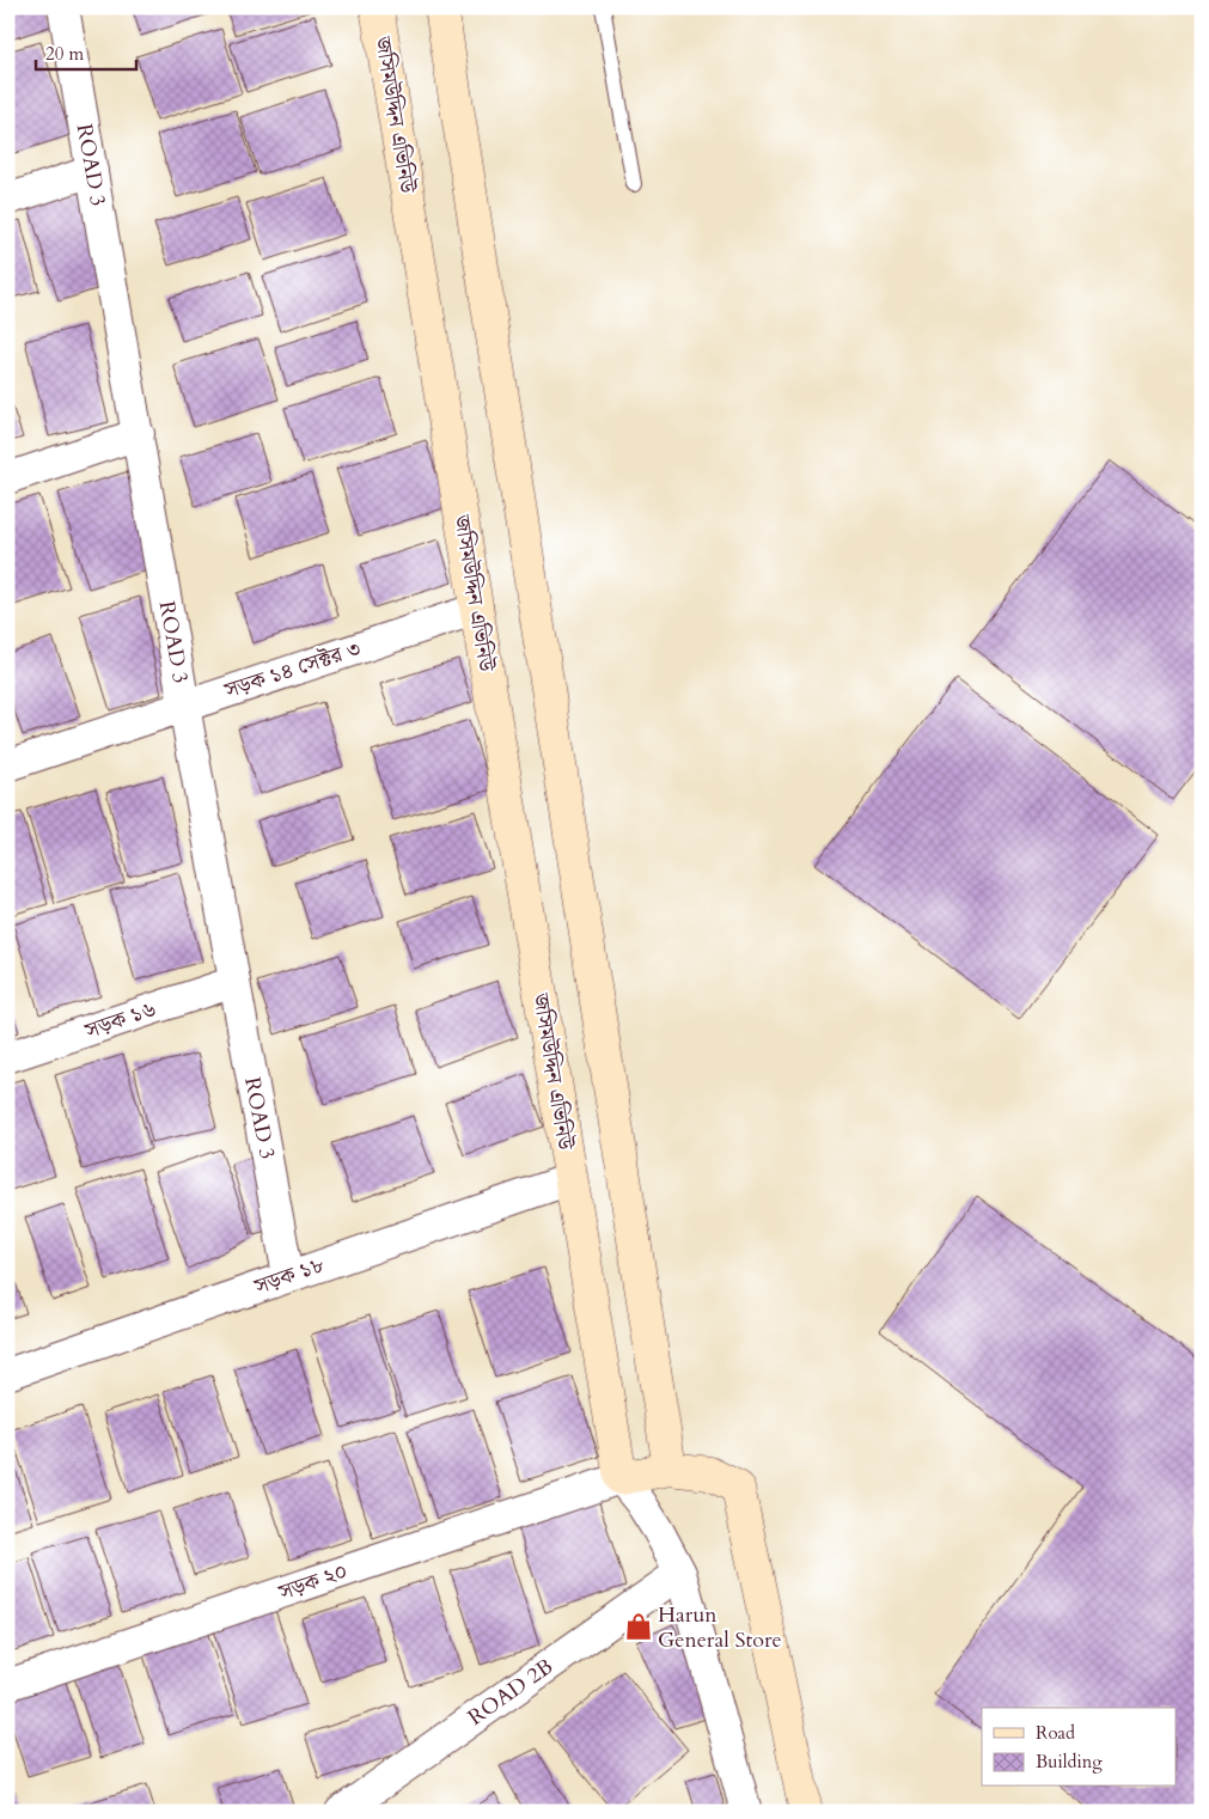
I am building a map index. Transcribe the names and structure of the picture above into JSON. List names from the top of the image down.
{
  "streets": {
    "street": [
      "জসিমউদ্দিন এভিনিউ",
      "ROAD 3",
      "সড়ক ১৪ সেক্টর ৩",
      "সড়ক ১৬",
      "সড়ক ১৮",
      "সড়ক ২০",
      "ROAD 2B"
    ]
  },
  "crossings": [
    ["জসিমউদ্দিন এভিনিউ", "সড়ক ১৪ সেক্টর ৩"],
    ["জসিমউদ্দিন এভিনিউ", "সড়ক ১৮"],
    ["জসিমউদ্দিন এভিনিউ", "সড়ক ২০"],
    ["ROAD 3", "সড়ক ১৪ সেক্টর ৩"],
    ["ROAD 3", "সড়ক ১৬"],
    ["ROAD 3", "সড়ক ১৮"]
  ],
  "places": {
    "shop": ["Harun General Store"]
  },
  "legend": ["Road", "Building"],
  "scale_bar": "20 m"
}
